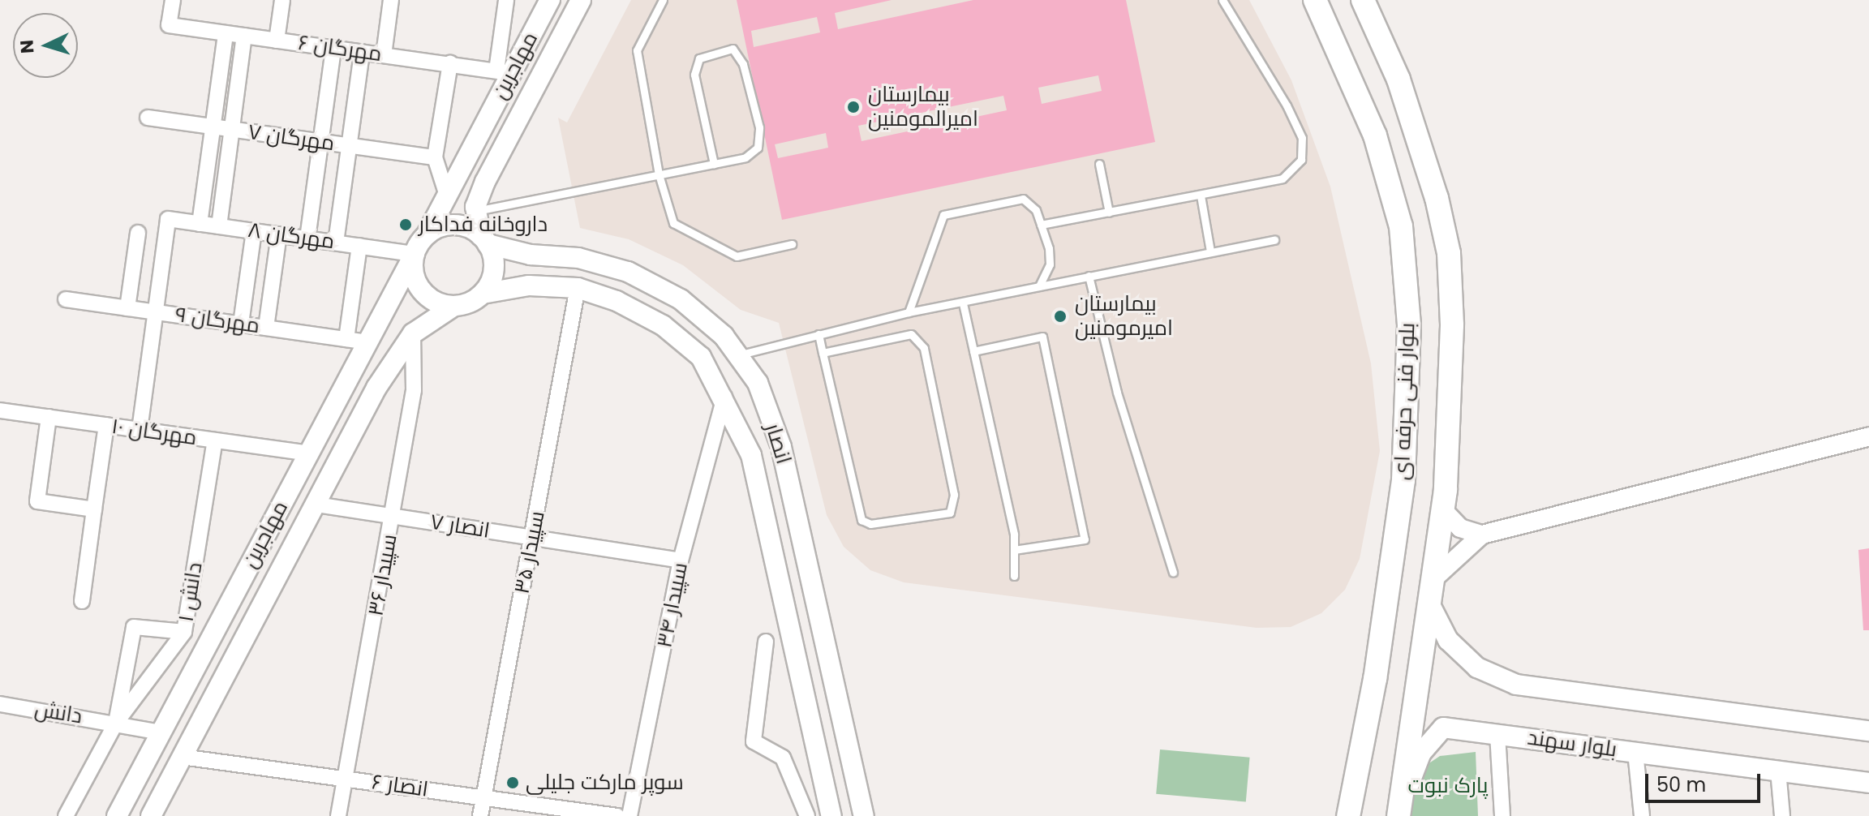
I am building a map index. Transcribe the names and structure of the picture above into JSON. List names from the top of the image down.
{
  "streets": {
    "main road": [
      "مهاجرین",
      "بلوار فنی حرفه ای",
      "انصار",
      "بلوار سهند"
    ],
    "street": [
      "مهرگان ۶",
      "مهرگان ۷",
      "مهرگان ۸",
      "مهرگان ۹",
      "مهرگان ۱۰",
      "انصار ۷",
      "سپیدار ۳۵",
      "سپیدار ۳۶",
      "دانش ۱",
      "سپیدار ۳۴",
      "دانش",
      "انصار ۶"
    ]
  },
  "crossings": [
    ["مهرگان ۶", "مهاجرین"],
    ["مهاجرین", "مهرگان ۸"],
    ["مهاجرین", "مهرگان ۹"],
    ["مهاجرین", "مهرگان ۱۰"],
    ["مهاجرین", "انصار"],
    ["مهاجرین", "انصار ۷"],
    ["مهاجرین", "سپیدار ۳۶"],
    ["مهاجرین", "دانش"],
    ["مهاجرین", "انصار ۶"],
    ["مهرگان ۸", "مهرگان ۹"],
    ["مهرگان ۸", "انصار"],
    ["بلوار فنی حرفه ای", "بلوار سهند"],
    ["مهرگان ۱۰", "دانش ۱"],
    ["انصار", "سپیدار ۳۵"],
    ["انصار", "سپیدار ۳۴"],
    ["انصار ۷", "سپیدار ۳۵"],
    ["انصار ۷", "سپیدار ۳۶"],
    ["انصار ۷", "سپیدار ۳۴"],
    ["سپیدار ۳۵", "انصار ۶"],
    ["سپیدار ۳۶", "انصار ۶"],
    ["دانش ۱", "دانش"]
  ],
  "parks": ["پارک نبوت"],
  "places": [
    "بیمارستان امیرالمومنین",
    "داروخانه فداکار",
    "بیمارستان امیرمومنین",
    "سوپر مارکت جلیلی"
  ],
  "scale_bar": "50 m",
  "north": "left"
}
